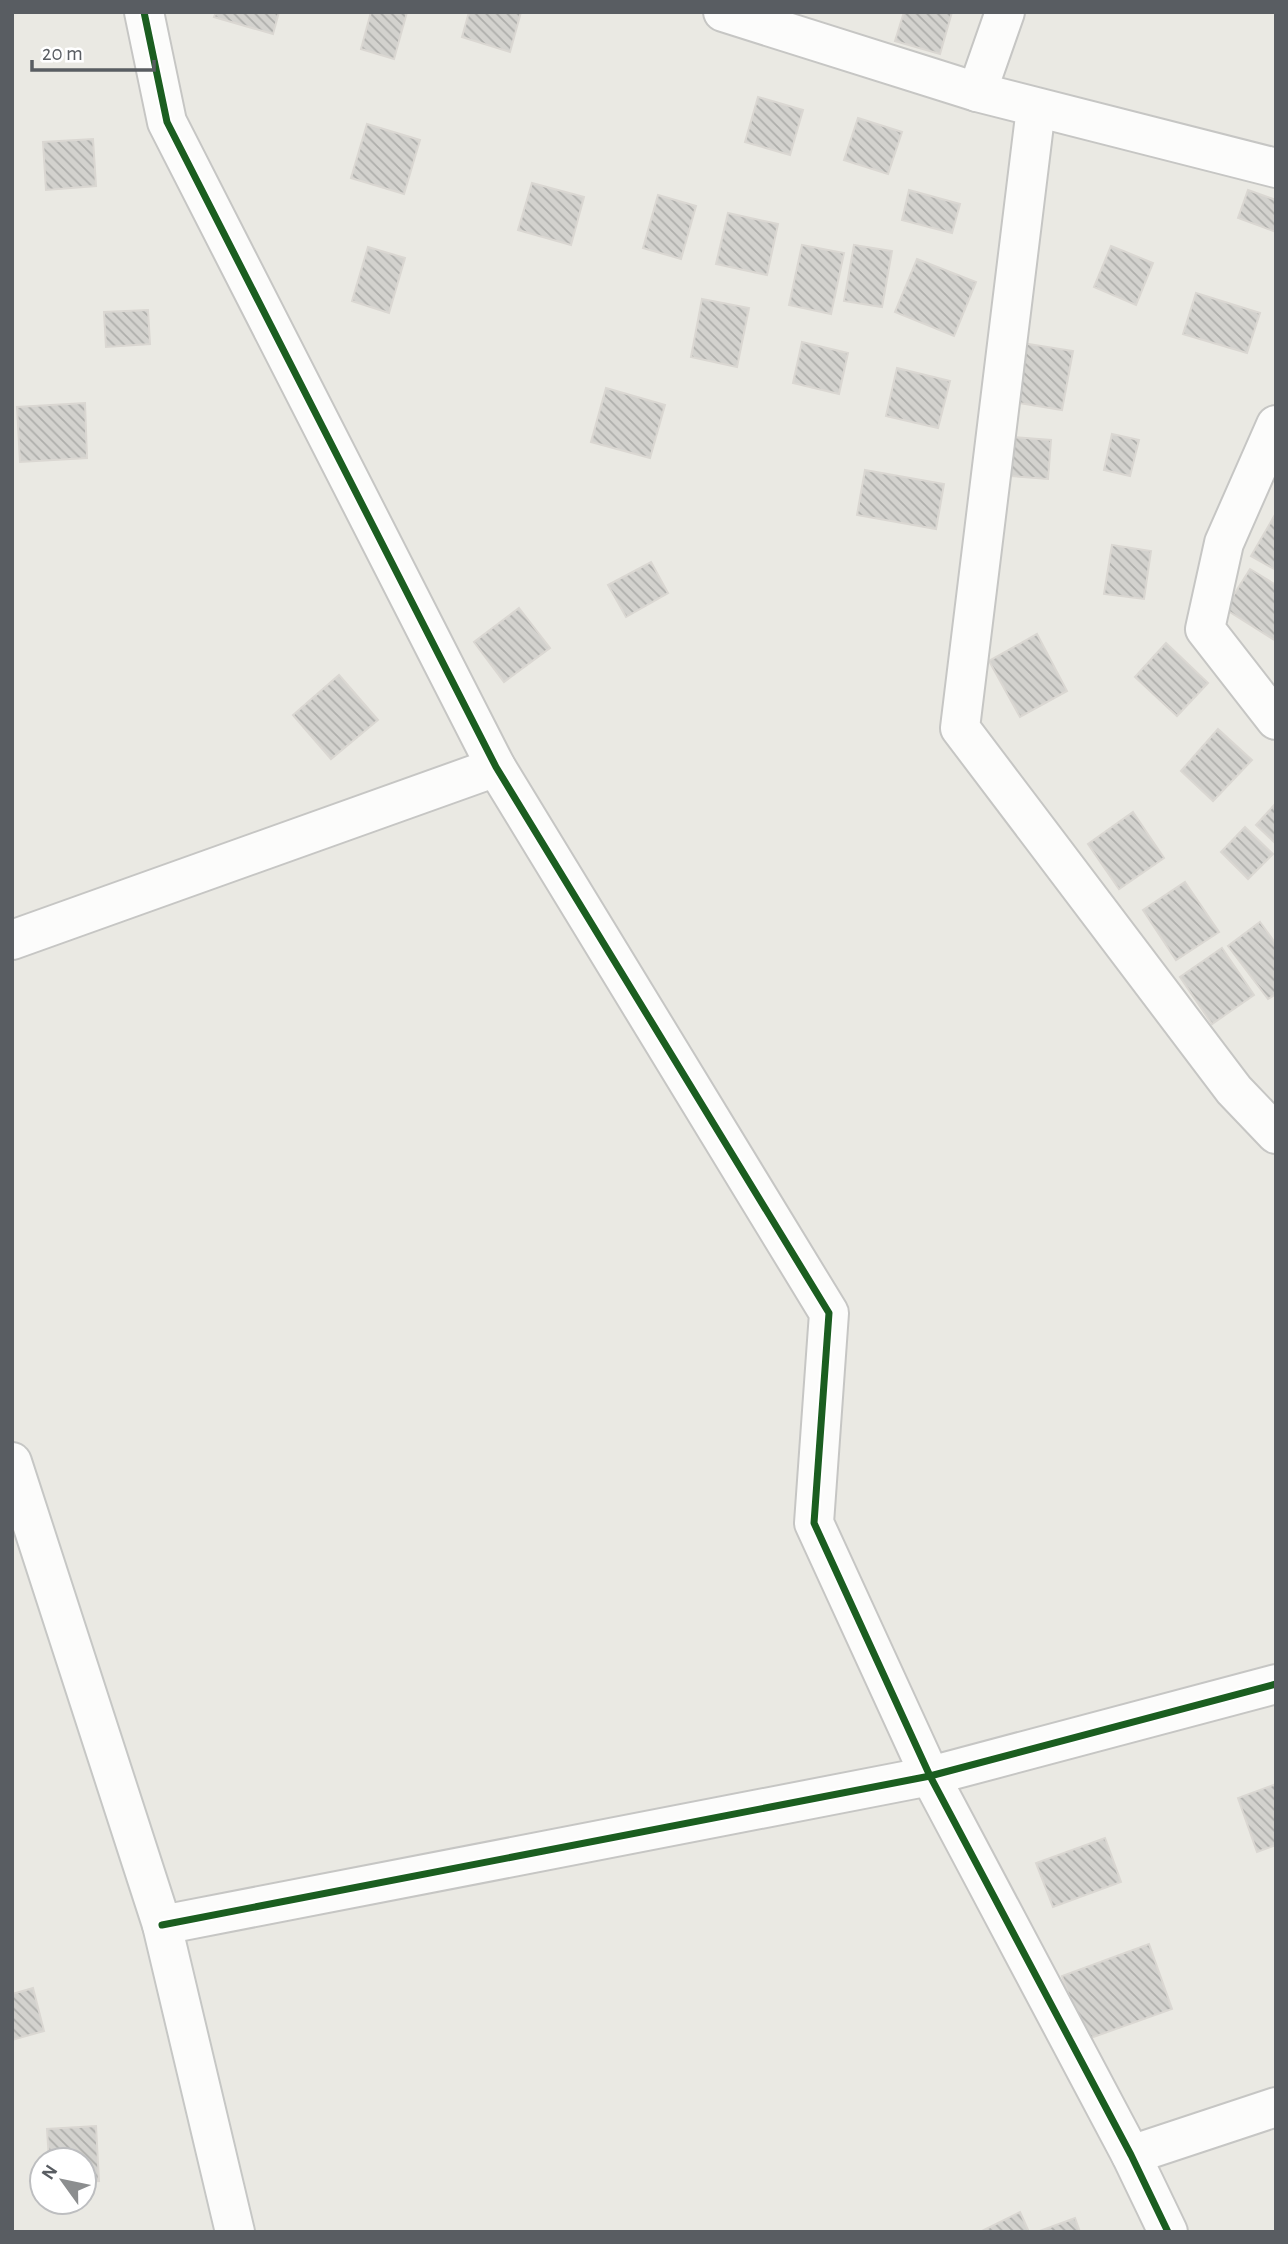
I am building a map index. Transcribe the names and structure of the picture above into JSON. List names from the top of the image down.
{
  "scale_bar": "20 m",
  "north": "top left"
}
